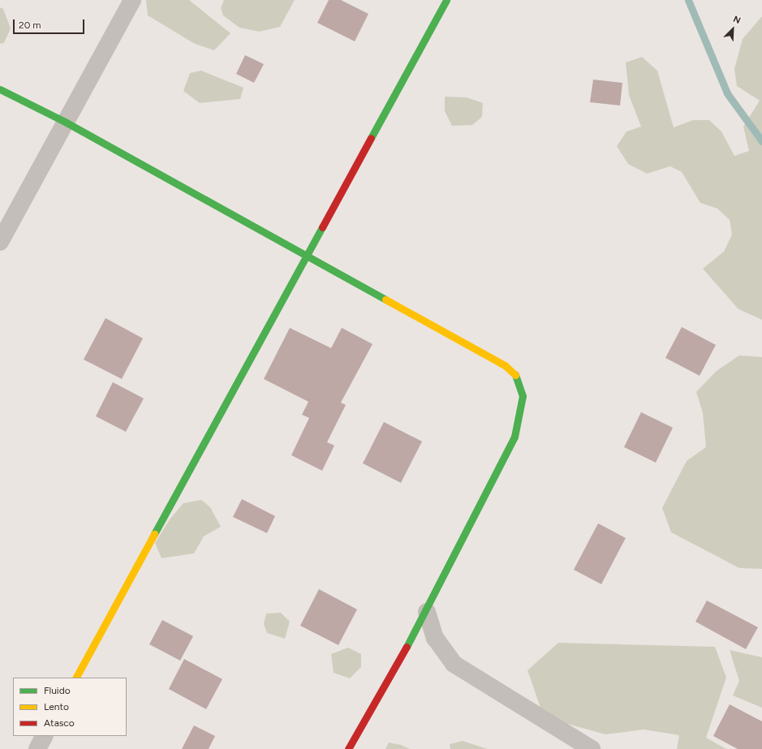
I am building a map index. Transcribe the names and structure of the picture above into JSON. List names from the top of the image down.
{
  "legend": ["Fluido", "Lento", "Atasco"],
  "scale_bar": "20 m",
  "north": "top right"
}
